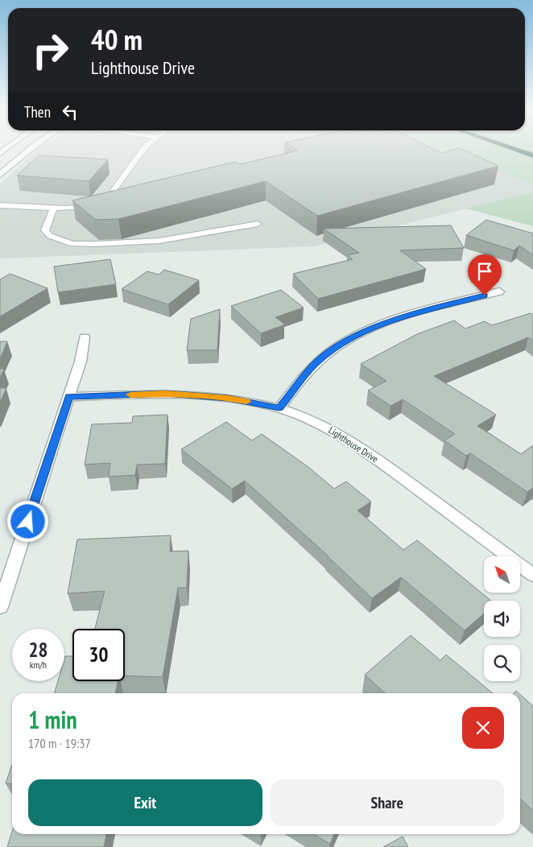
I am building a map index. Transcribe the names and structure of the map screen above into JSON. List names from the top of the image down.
{
  "streets": {
    "street": ["Lighthouse Drive"]
  },
  "north": "top left",
  "page": {
    "turn": ["40 m", "Lighthouse Drive"],
    "then": "Then",
    "speed": "28 km/h",
    "limit": "30",
    "heading": ["1 min", "170 m · 19:37"],
    "buttons": ["Exit", "Share"]
  }
}
